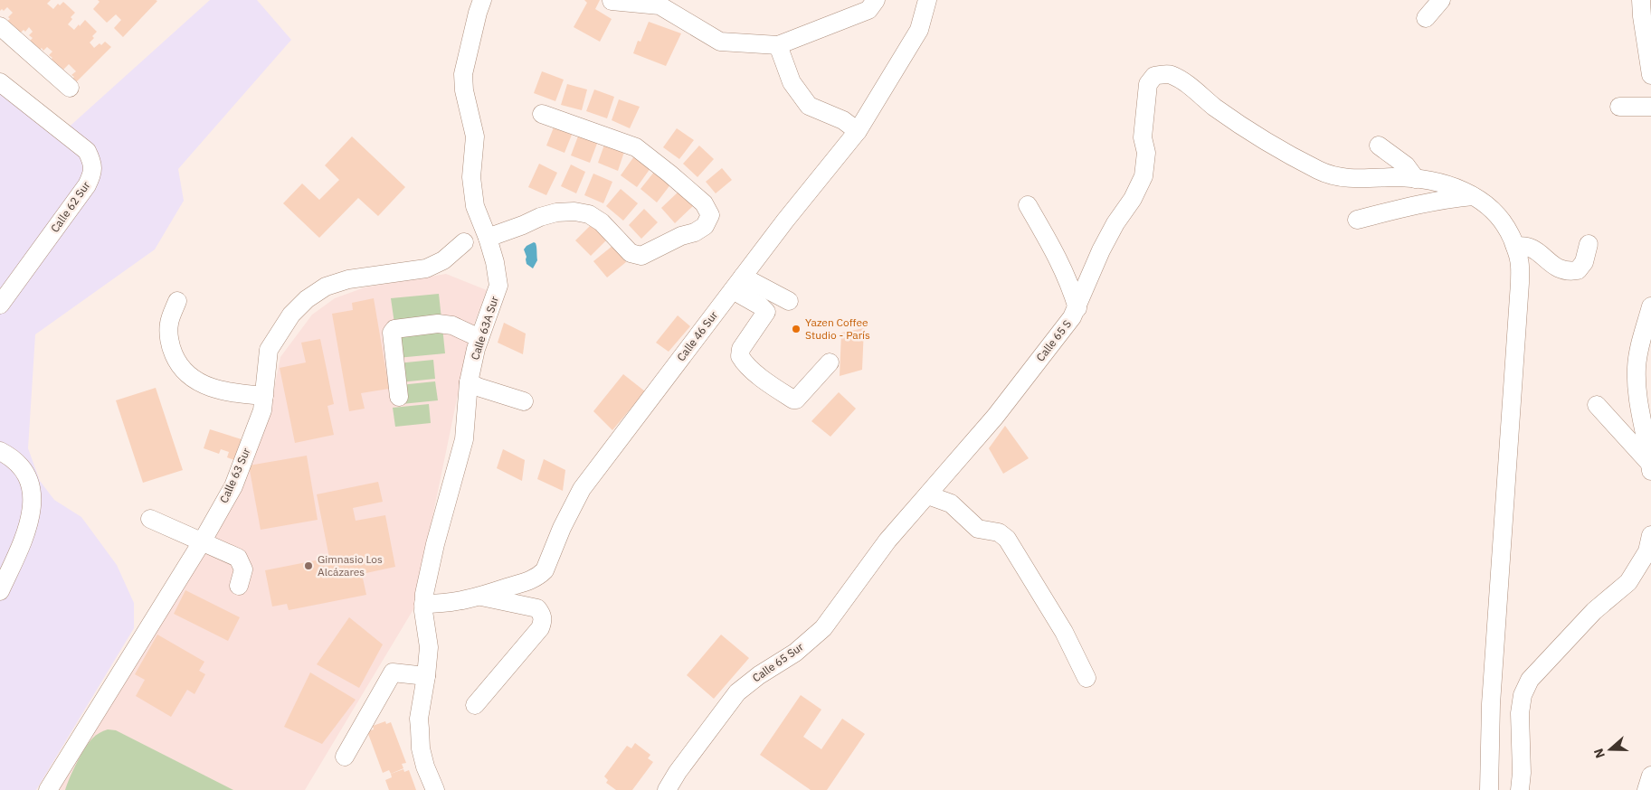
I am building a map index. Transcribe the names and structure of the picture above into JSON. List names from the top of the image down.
{
  "streets": {
    "street": [
      "Calle 62 Sur",
      "Calle 63A Sur",
      "Calle 46 Sur",
      "Calle 65 S",
      "Calle 63 Sur",
      "Calle 65 Sur"
    ]
  },
  "crossings": [
    ["Calle 63A Sur", "Calle 46 Sur"],
    ["Calle 65 S", "Calle 65 Sur"]
  ],
  "places": ["Yazen Coffee Studio - París", "Gimnasio Los Alcázares"],
  "north": "left"
}
